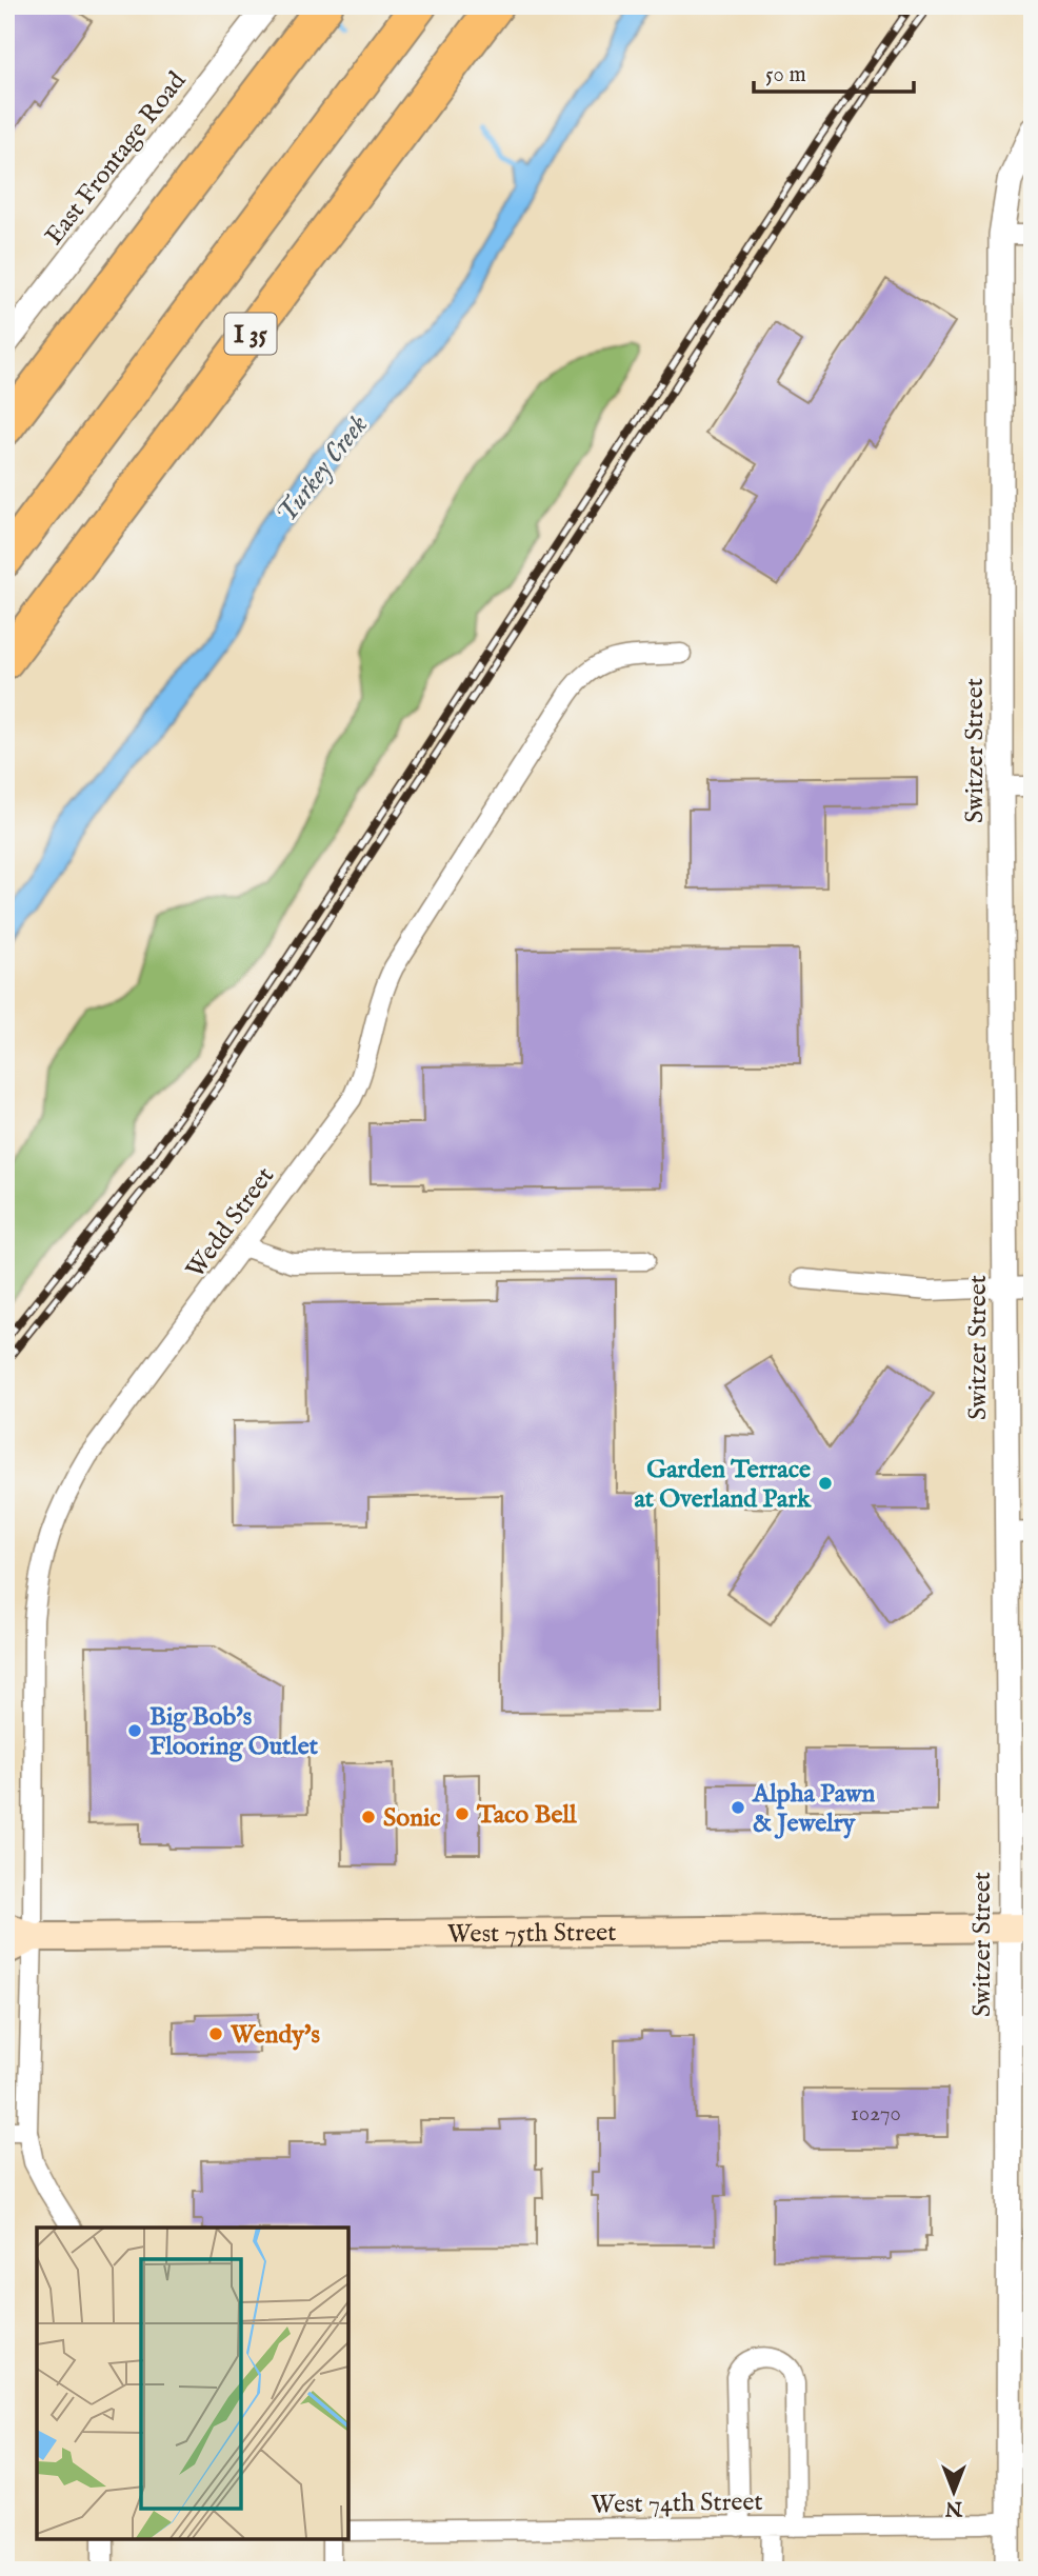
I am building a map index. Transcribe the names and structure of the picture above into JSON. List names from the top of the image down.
{
  "streets": {
    "highway": ["I 35"],
    "main road": ["West 75th Street"],
    "street": [
      "East Frontage Road",
      "Switzer Street",
      "Wedd Street",
      "West 74th Street"
    ]
  },
  "crossings": [
    ["Switzer Street", "West 75th Street"],
    ["Switzer Street", "West 74th Street"],
    ["Wedd Street", "West 75th Street"]
  ],
  "water": ["Turkey Creek"],
  "places": [
    "Garden Terrace at Overland Park",
    "Big Bob's Flooring Outlet",
    "Alpha Pawn & Jewelry",
    "Taco Bell",
    "Sonic",
    "Wendy's"
  ],
  "house_numbers": ["10270"],
  "scale_bar": "50 m",
  "north": "bottom"
}
